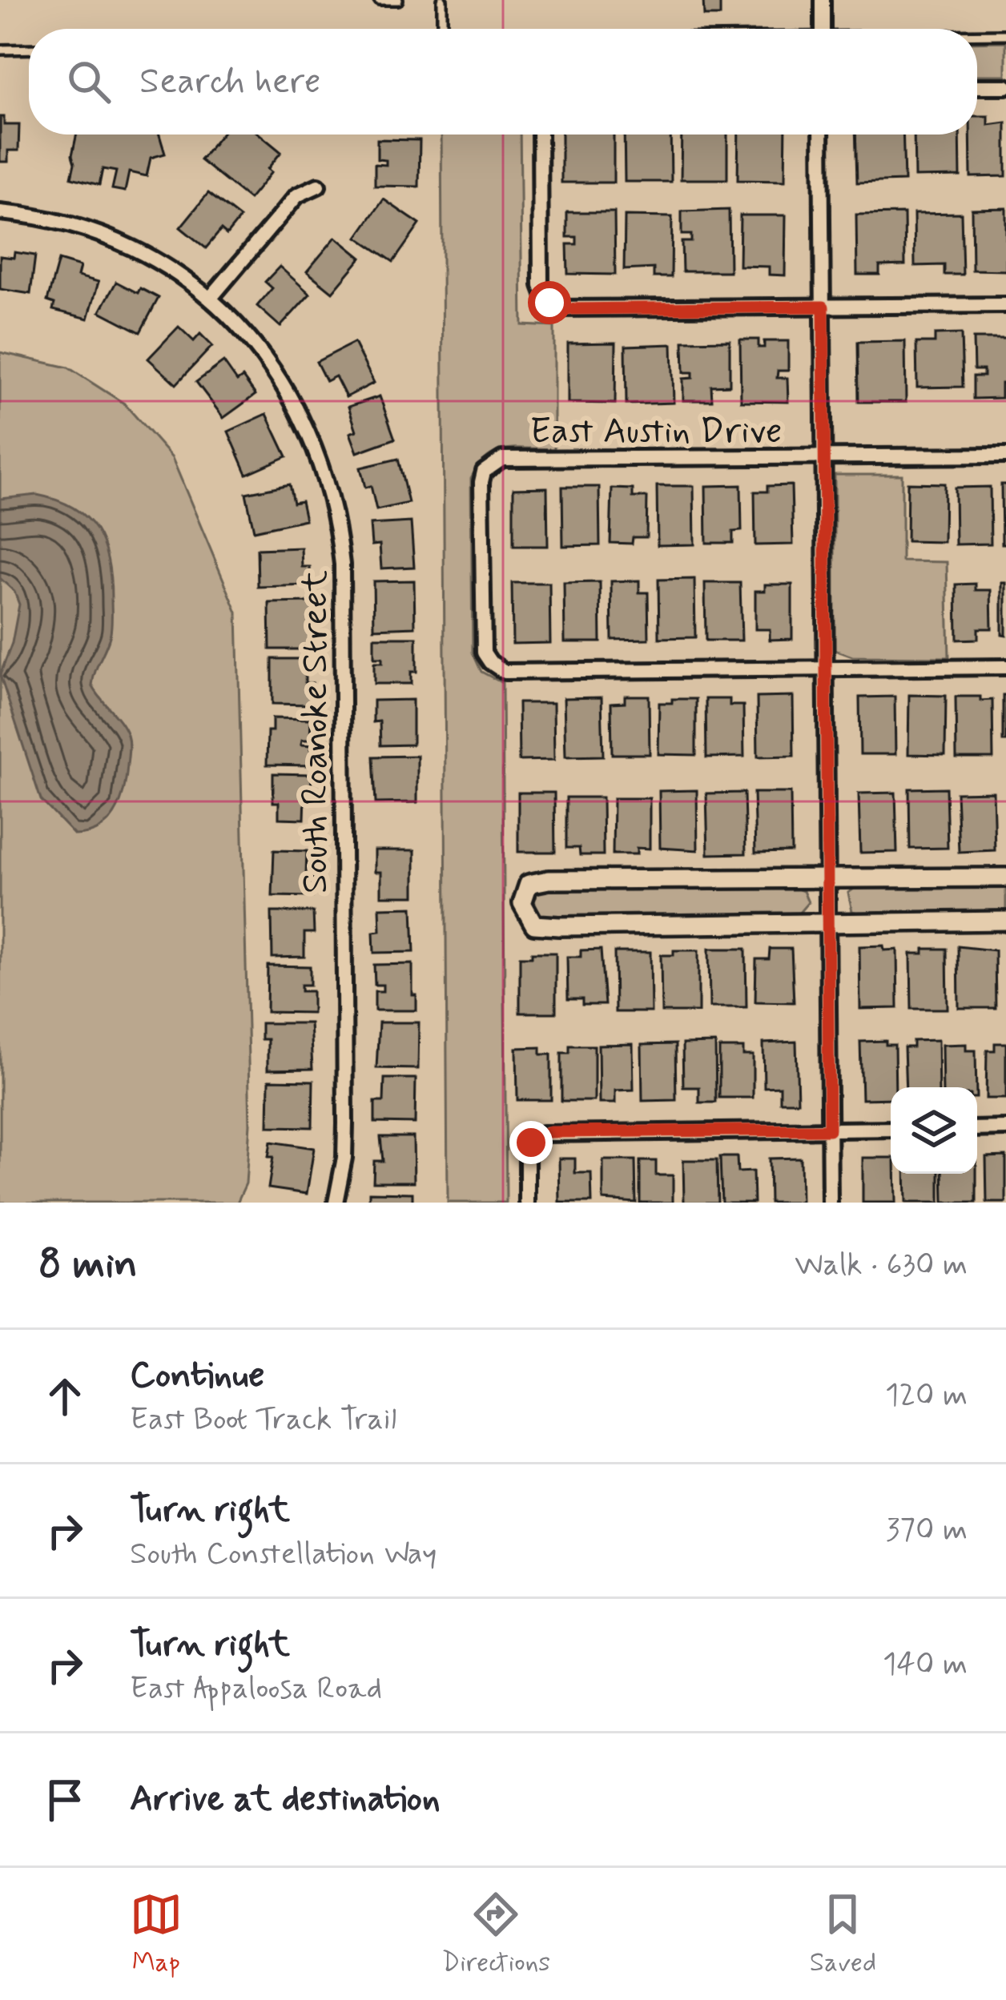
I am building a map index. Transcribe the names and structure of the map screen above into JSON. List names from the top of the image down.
{
  "streets": {
    "street": ["East Austin Drive", "South Roanoke Street"]
  },
  "page": {
    "search": "Search here",
    "heading": ["8 min", "Walk · 630 m"],
    "list": [
      ["Continue", "East Boot Track Trail", "120 m"],
      ["Turn right", "South Constellation Way", "370 m"],
      ["Turn right", "East Appaloosa Road", "140 m"],
      "Arrive at destination"
    ],
    "nav": ["Map", "Directions", "Saved"]
  }
}
